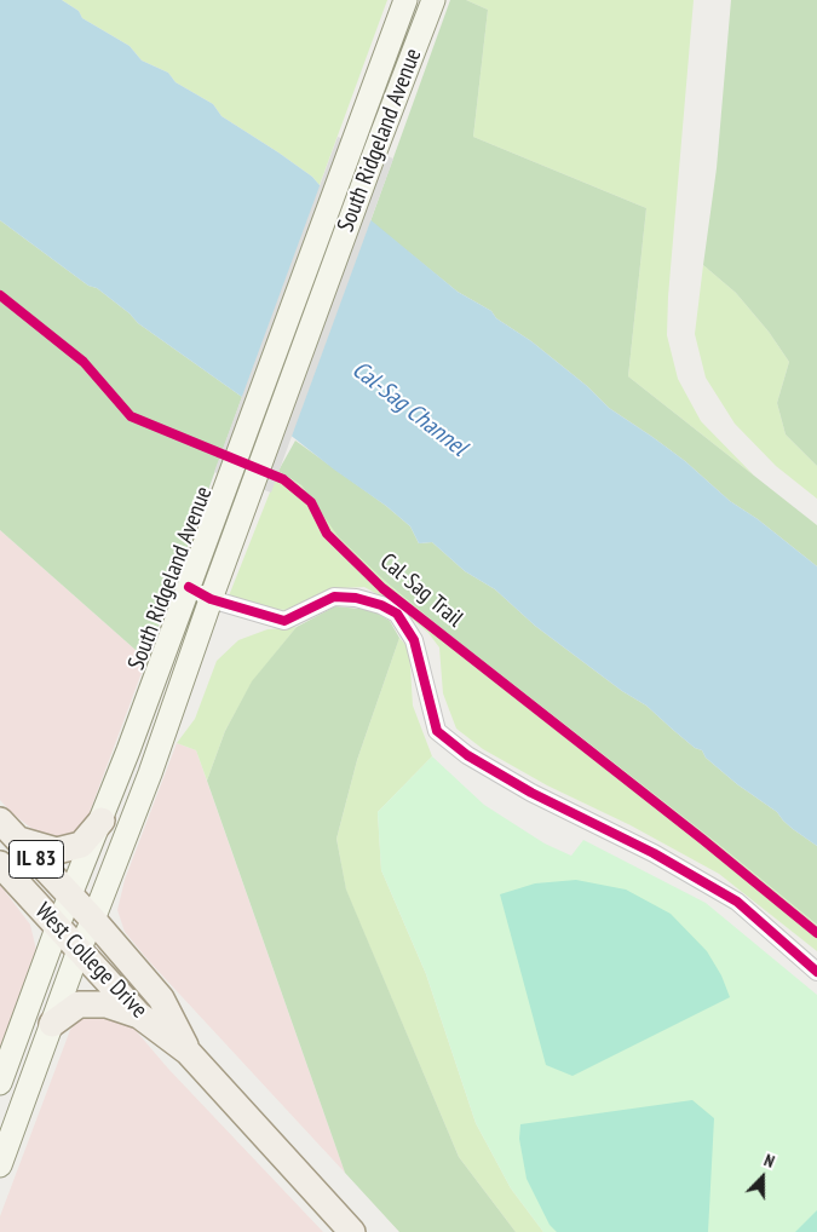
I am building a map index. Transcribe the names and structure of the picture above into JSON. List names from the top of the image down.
{
  "streets": {
    "main road": ["South Ridgeland Avenue", "IL 83", "West College Drive"],
    "cycle path": ["Cal-Sag Trail"]
  },
  "crossings": [
    ["South Ridgeland Avenue", "West College Drive"]
  ],
  "water": ["Cal-Sag Channel"],
  "north": "top"
}
